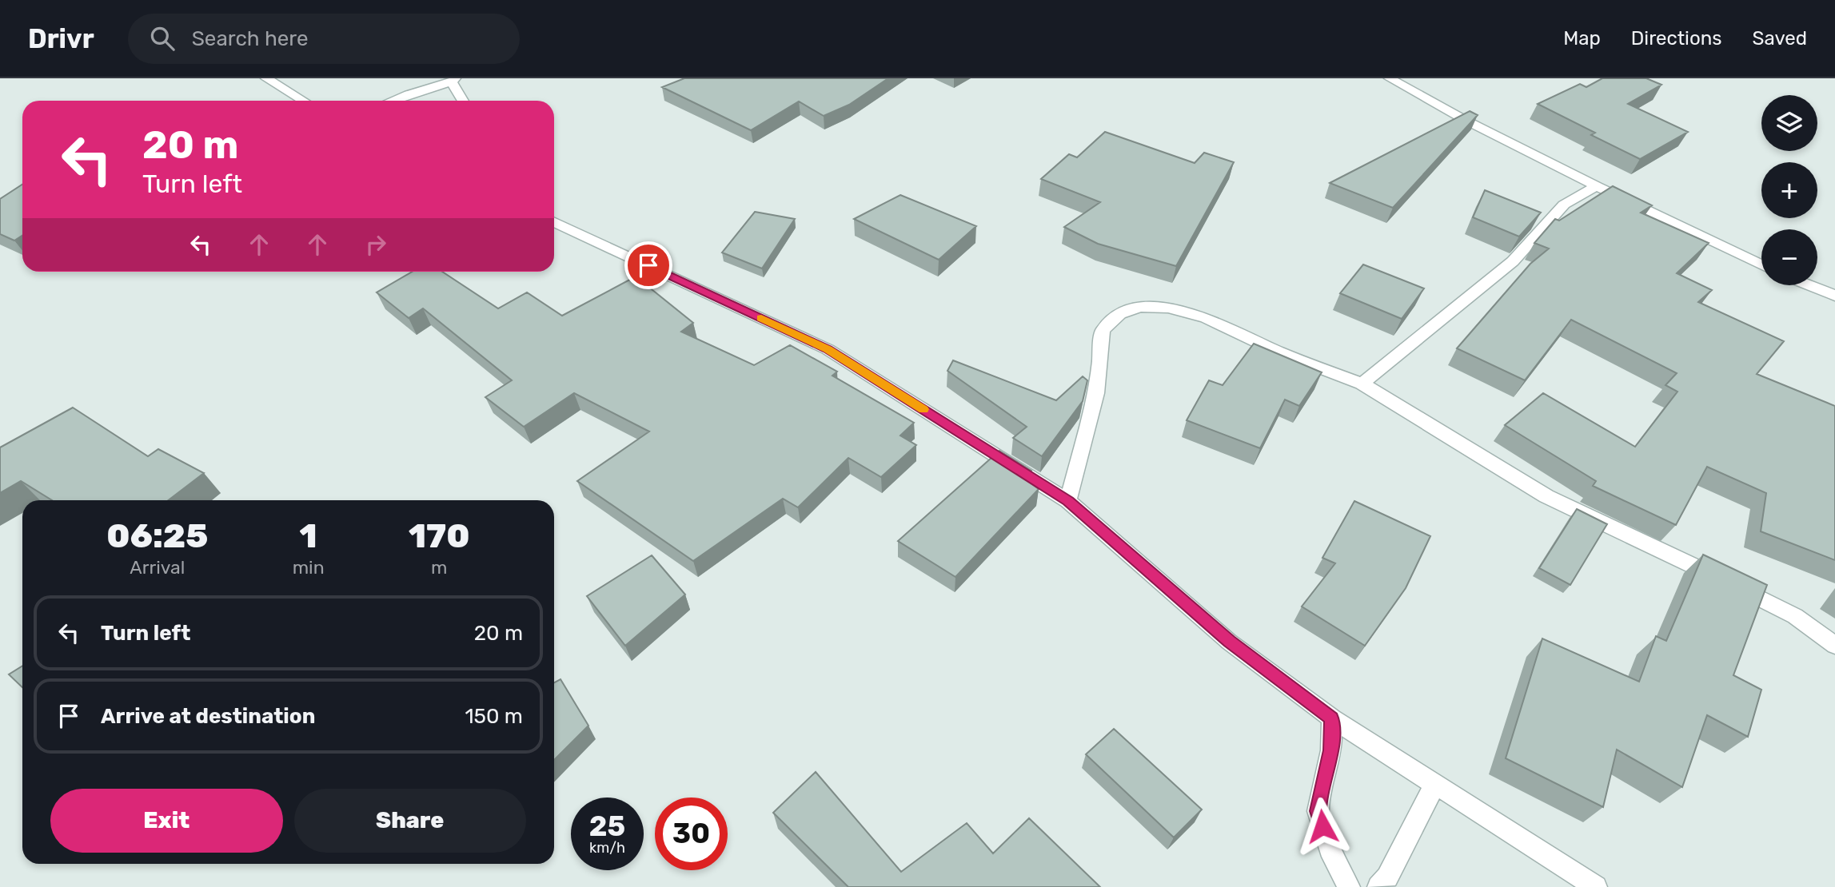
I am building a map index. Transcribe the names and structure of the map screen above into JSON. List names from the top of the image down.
{
  "page": {
    "header": "Drivr",
    "search": "Search here",
    "nav": ["Map", "Directions", "Saved"],
    "map_buttons": ["+", "−"],
    "turn": ["20 m", "Turn left"],
    "eta": [
      "06:25",
      "Arrival",
      "1",
      "min",
      "170",
      "m"
    ],
    "list": [
      {
        "name": "Turn left",
        "value": "20 m"
      },
      {
        "name": "Arrive at destination",
        "value": "150 m"
      }
    ],
    "buttons": ["Exit", "Share"],
    "speed": "25 km/h",
    "limit": "30"
  }
}
